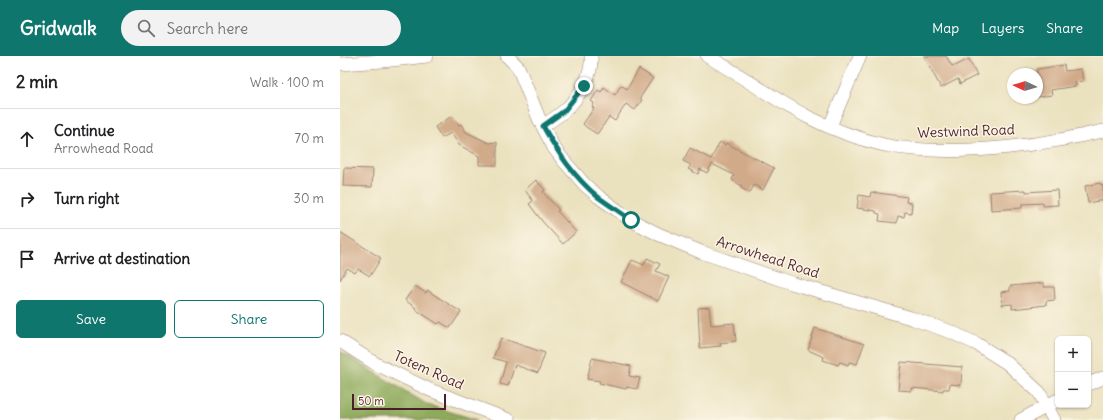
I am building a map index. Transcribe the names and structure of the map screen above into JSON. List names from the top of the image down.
{
  "streets": {
    "street": ["Westwind Road", "Arrowhead Road", "Totem Road"]
  },
  "scale_bar": "50 m",
  "north": "left",
  "page": {
    "header": "Gridwalk",
    "search": "Search here",
    "nav": ["Map", "Layers", "Share"],
    "heading": ["2 min", "Walk · 100 m"],
    "list": [
      ["Continue", "Arrowhead Road", "70 m"],
      ["Turn right", "30 m"],
      "Arrive at destination"
    ],
    "buttons": ["Save", "Share"],
    "map_buttons": ["+", "−"],
    "scale": "50 m"
  }
}
